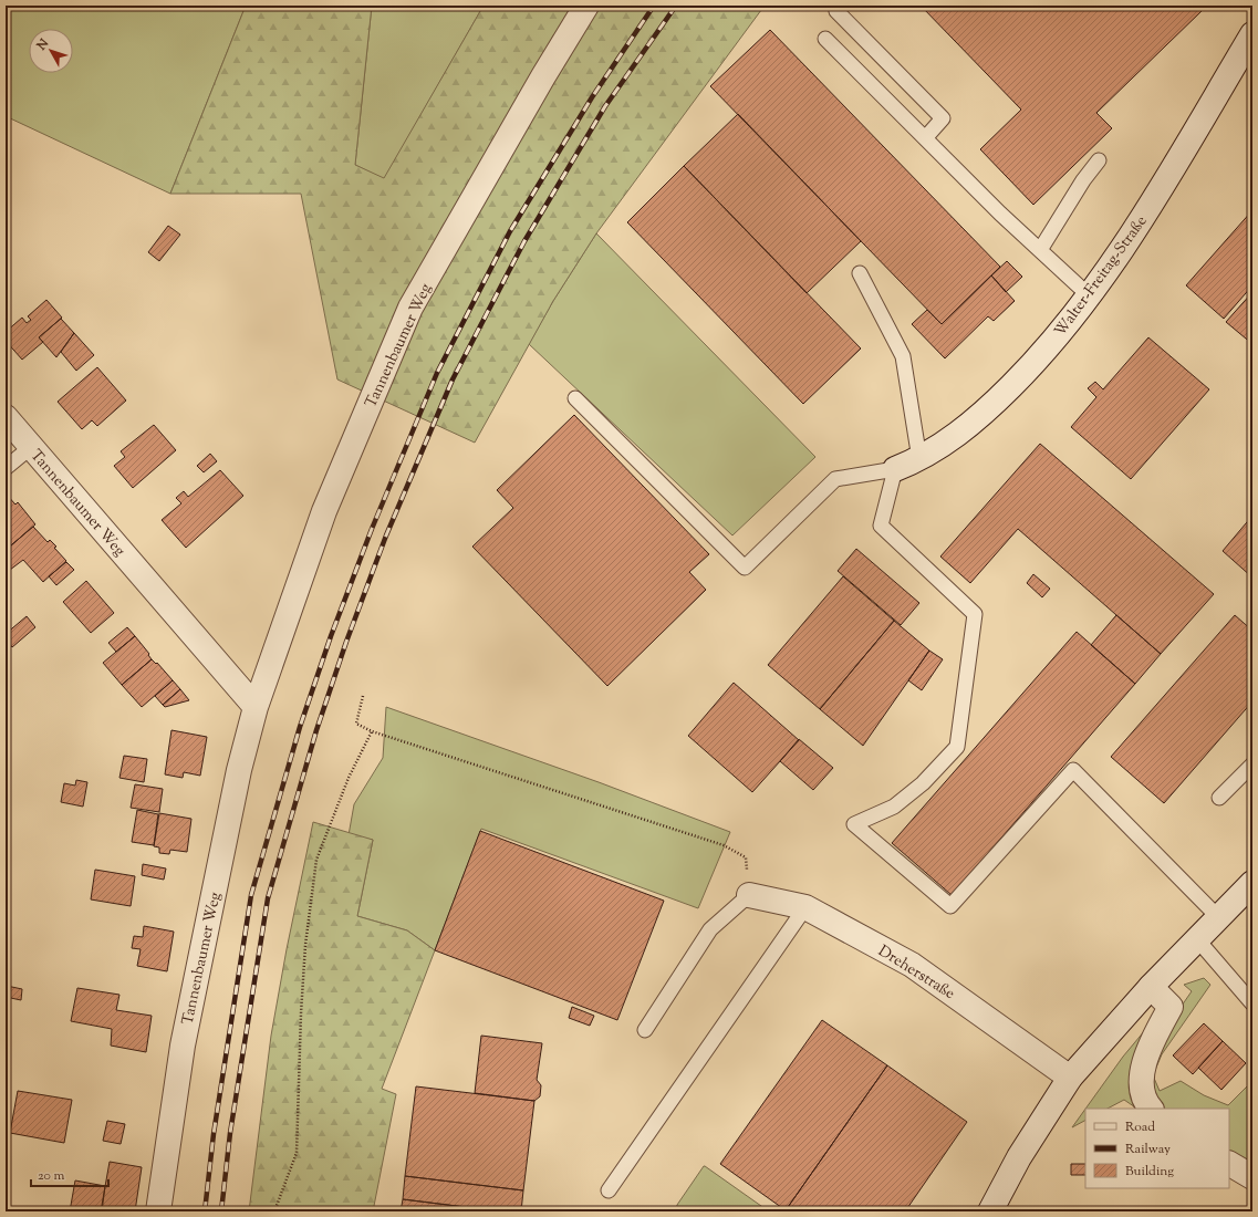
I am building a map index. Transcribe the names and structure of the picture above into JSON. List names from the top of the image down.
{
  "streets": {
    "street": ["Walter-Freitag-Straße", "Tannenbaumer Weg", "Dreherstraße"]
  },
  "legend": ["Road", "Railway", "Building"],
  "scale_bar": "20 m",
  "north": "top left"
}
